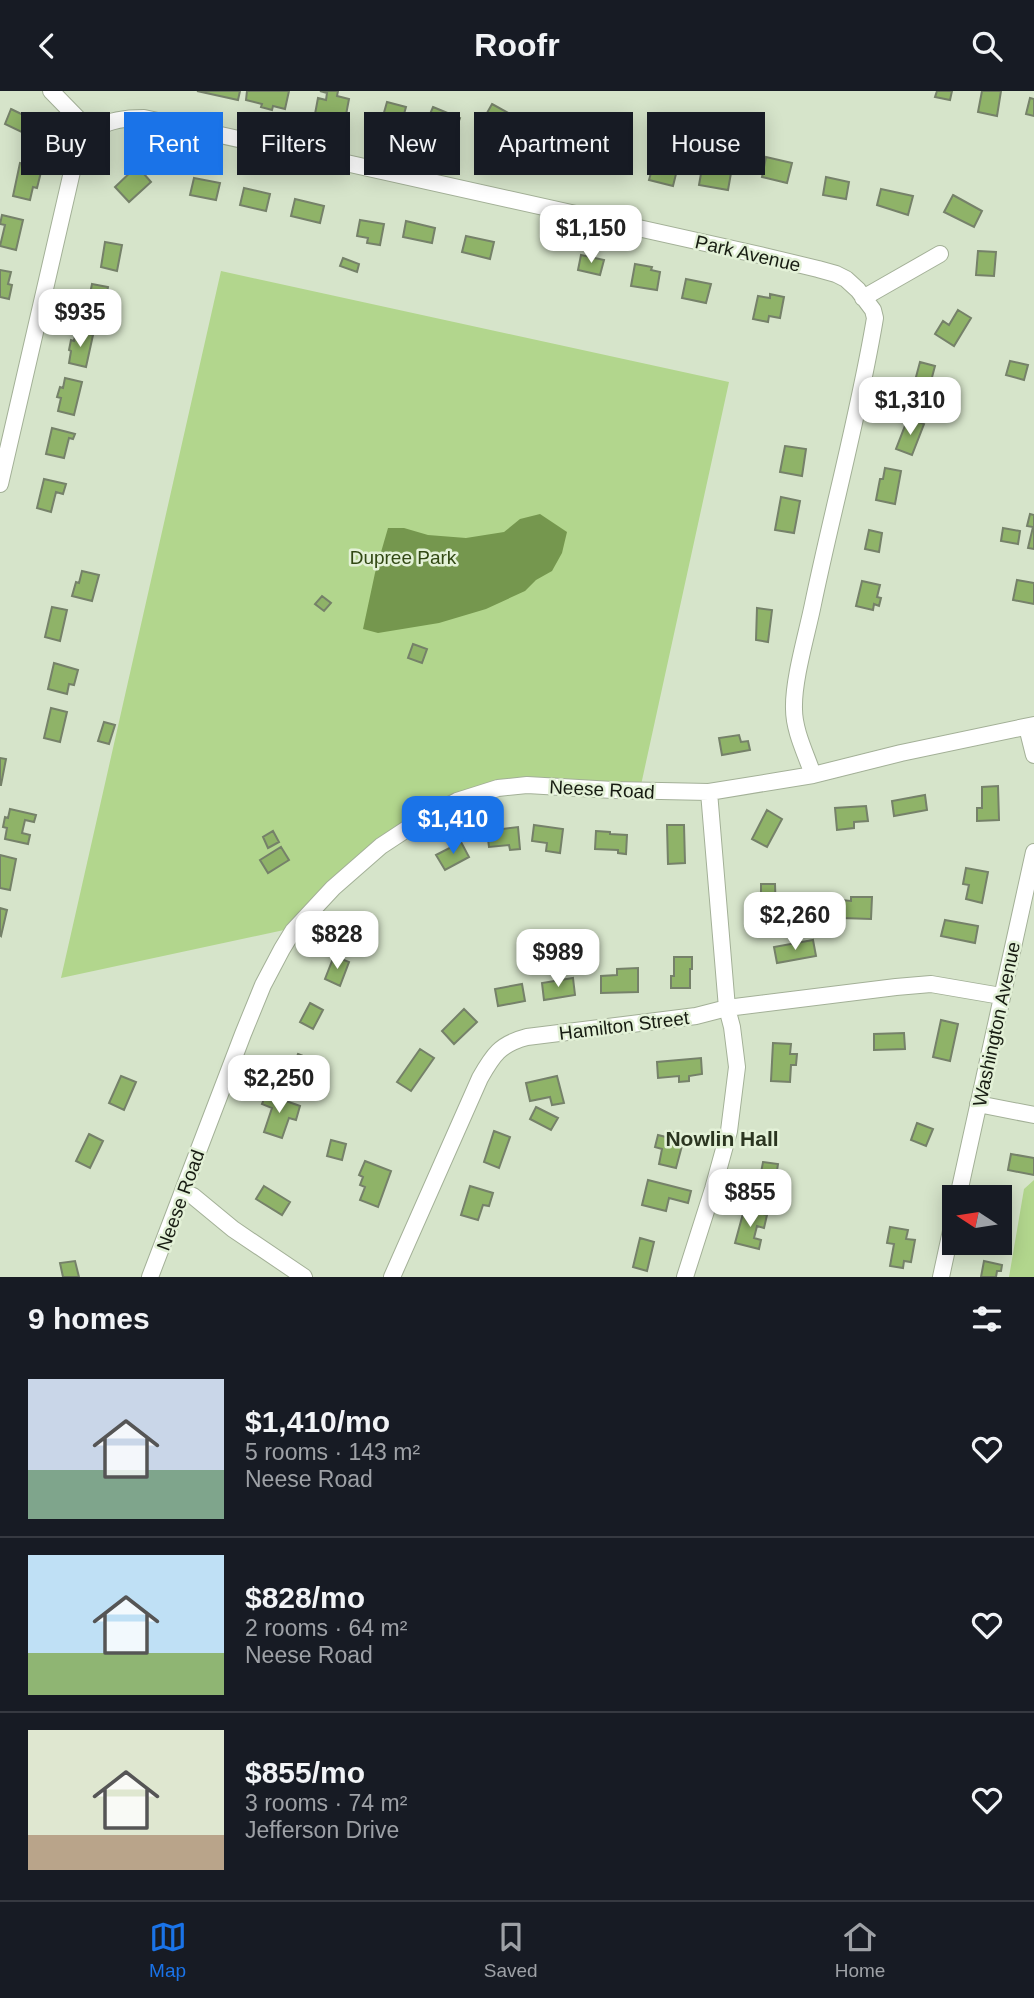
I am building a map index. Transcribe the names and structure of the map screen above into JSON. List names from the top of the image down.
{
  "streets": {
    "street": [
      "Park Avenue",
      "Neese Road",
      "Washington Avenue",
      "Hamilton Street"
    ]
  },
  "crossings": [
    ["Park Avenue", "Neese Road"],
    ["Washington Avenue", "Hamilton Street"]
  ],
  "districts": ["Nowlin Hall"],
  "parks": ["Dupree Park"],
  "north": "left",
  "page": {
    "header": "Roofr",
    "chip": [
      "Buy",
      "Rent",
      "Filters",
      "New",
      "Apartment",
      "House"
    ],
    "price": [
      "$1,150",
      "$935",
      "$1,310",
      "$1,410",
      "$2,260",
      "$828",
      "$989",
      "$2,250",
      "$855"
    ],
    "heading": "9 homes",
    "list": [
      {
        "name": "$1,410/mo",
        "note": "5 rooms · 143 m² · Neese Road"
      },
      {
        "name": "$828/mo",
        "note": "2 rooms · 64 m² · Neese Road"
      },
      {
        "name": "$855/mo",
        "note": "3 rooms · 74 m² · Jefferson Drive"
      }
    ],
    "tabs": ["Map", "Saved", "Home"]
  }
}
